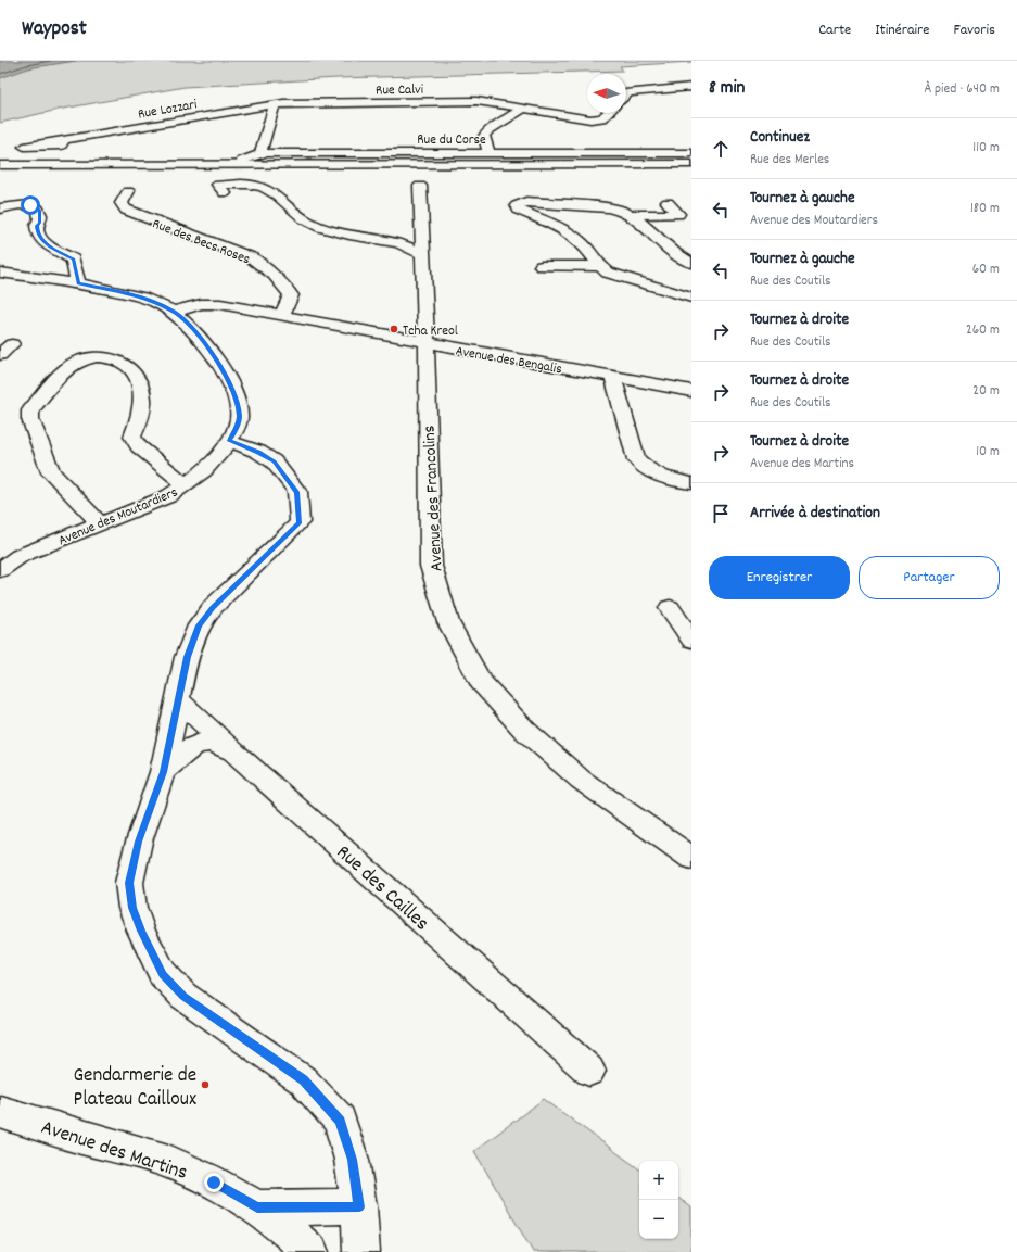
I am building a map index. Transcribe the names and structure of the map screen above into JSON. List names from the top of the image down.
{
  "streets": {
    "street": [
      "Rue Calvi",
      "Rue Lozzari",
      "Rue du Corse",
      "Rue des Becs Roses",
      "Avenue des Bengalis",
      "Avenue des Francolins",
      "Avenue des Moutardiers",
      "Rue des Cailles",
      "Avenue des Martins"
    ]
  },
  "crossings": [
    ["Rue Calvi", "Rue Lozzari"],
    ["Rue des Becs Roses", "Avenue des Bengalis"],
    ["Avenue des Bengalis", "Avenue des Francolins"],
    ["Avenue des Bengalis", "Avenue des Moutardiers"]
  ],
  "places": ["Tcha Kreol", "Gendarmerie de Plateau Cailloux"],
  "north": "left",
  "page": {
    "header": "Waypost",
    "nav": ["Carte", "Itinéraire", "Favoris"],
    "heading": ["8 min", "À pied · 640 m"],
    "list": [
      ["Continuez", "Rue des Merles", "110 m"],
      ["Tournez à gauche", "Avenue des Moutardiers", "180 m"],
      ["Tournez à gauche", "Rue des Coutils", "60 m"],
      ["Tournez à droite", "Rue des Coutils", "260 m"],
      ["Tournez à droite", "Rue des Coutils", "20 m"],
      ["Tournez à droite", "Avenue des Martins", "10 m"],
      "Arrivée à destination"
    ],
    "buttons": ["Enregistrer", "Partager"],
    "map_buttons": ["+", "−"]
  }
}
